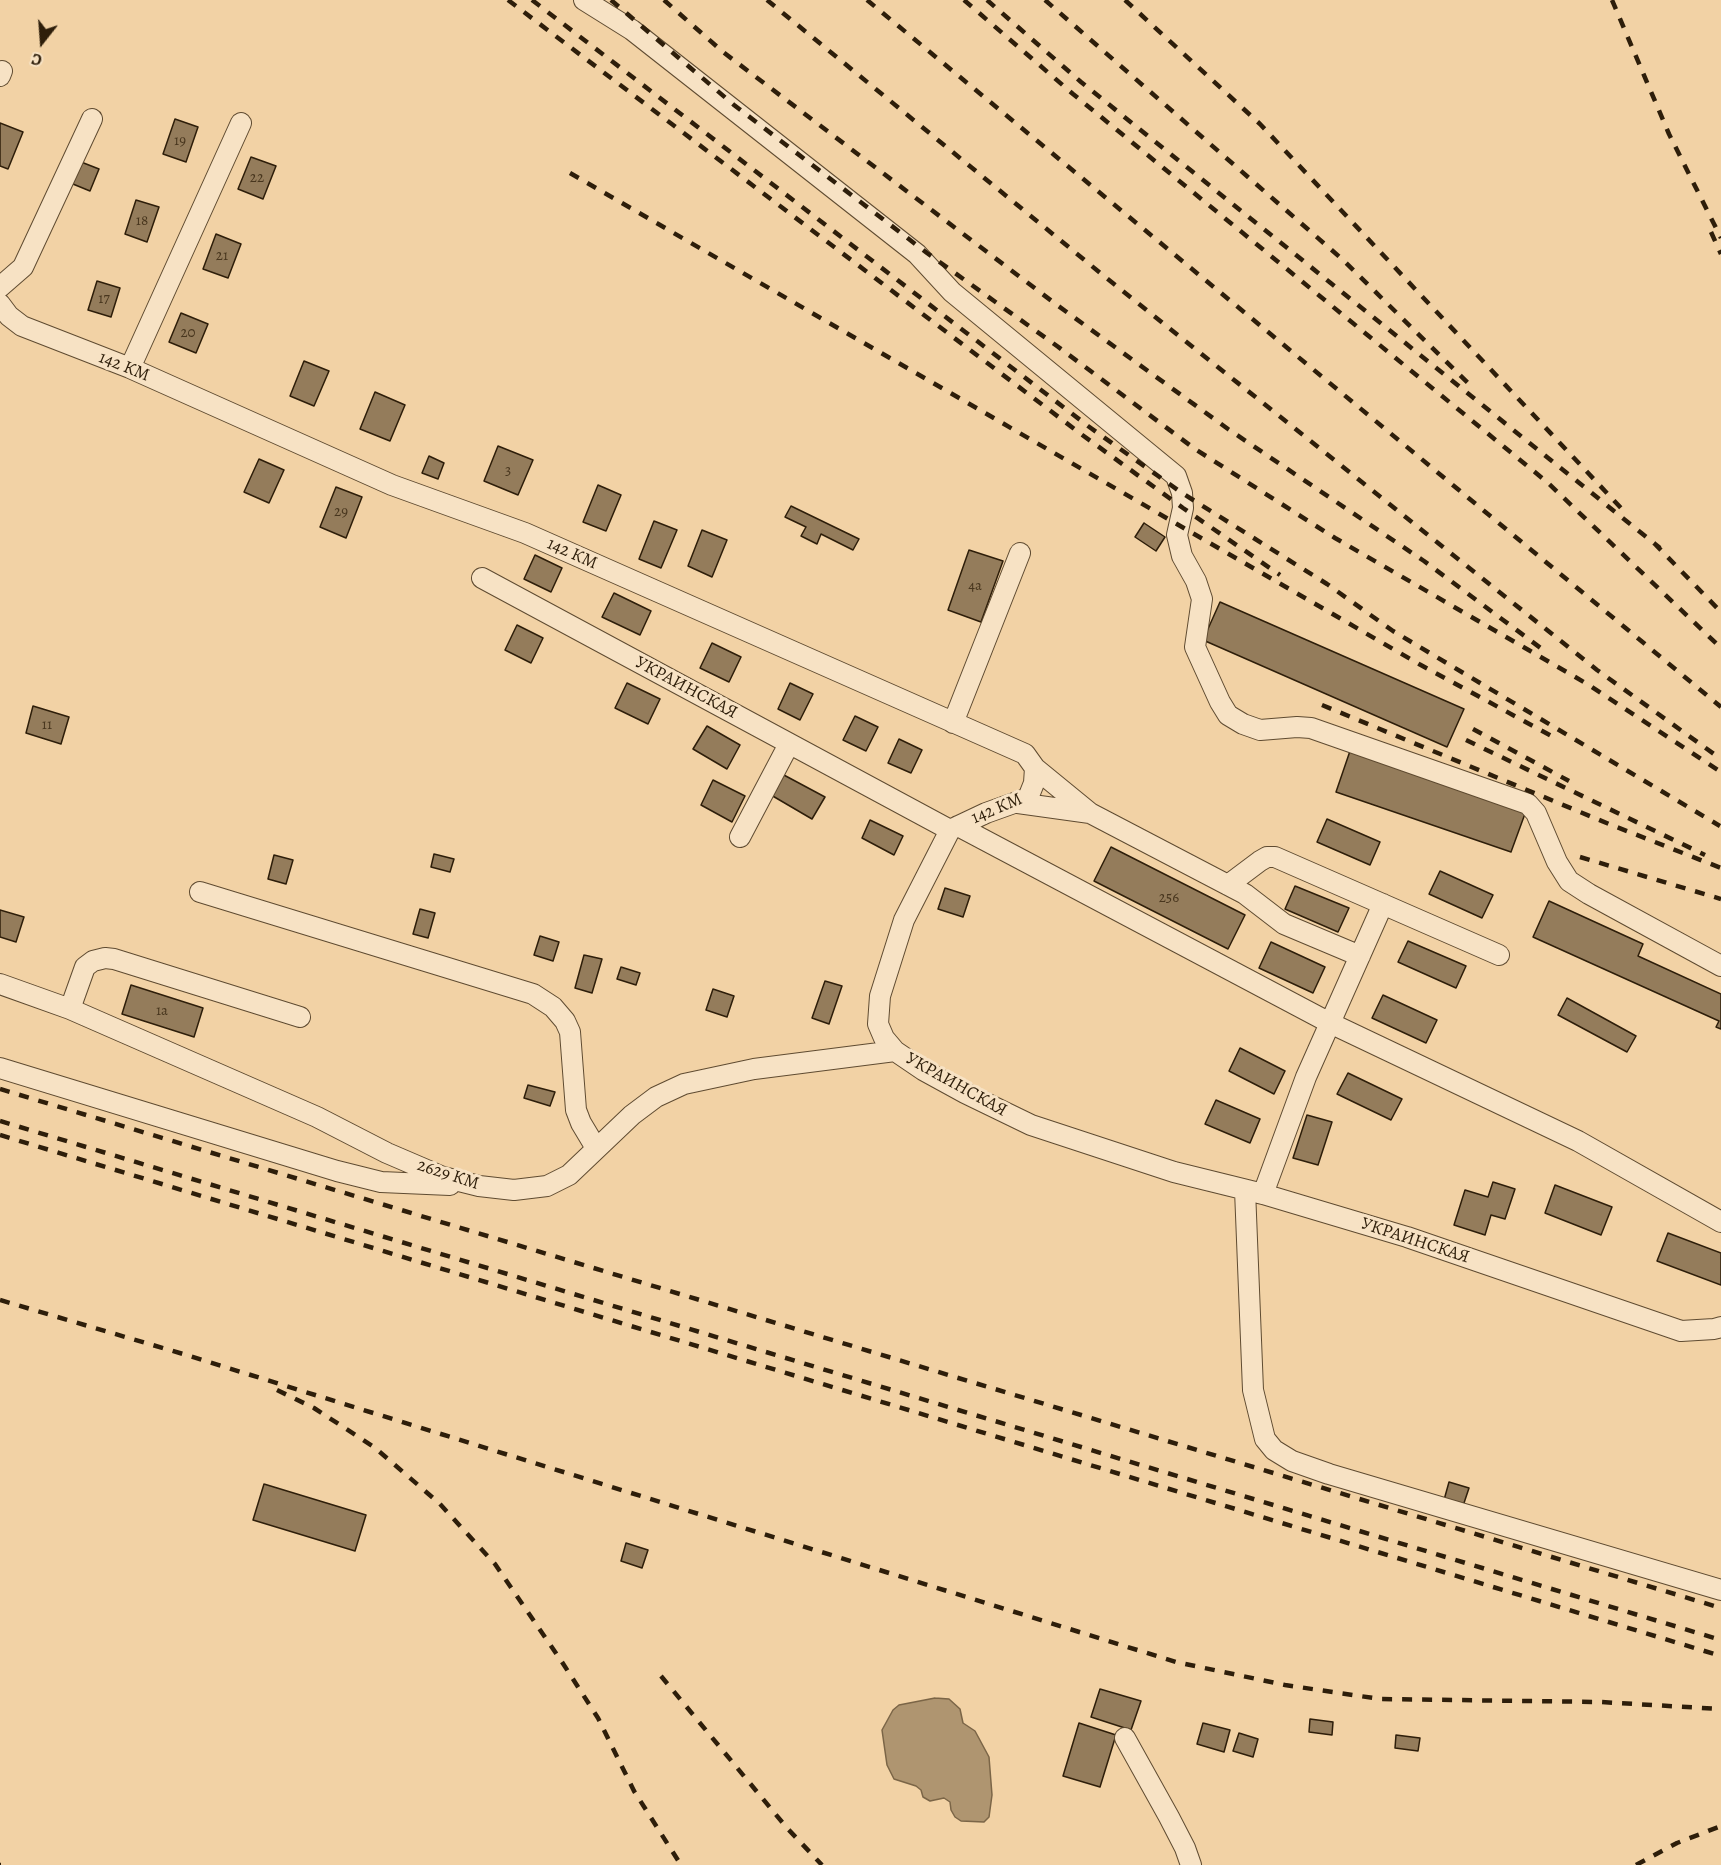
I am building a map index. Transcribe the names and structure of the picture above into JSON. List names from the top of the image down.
{
  "streets": {
    "street": ["142 КМ", "УКРАИНСКАЯ", "2629 КМ"]
  },
  "crossings": [
    ["142 КМ", "УКРАИНСКАЯ"],
    ["УКРАИНСКАЯ", "2629 КМ"]
  ],
  "house_numbers": [
    "19",
    "22",
    "18",
    "21",
    "17",
    "20",
    "3",
    "29",
    "4а",
    "11",
    "256",
    "1а"
  ],
  "north": "bottom"
}
